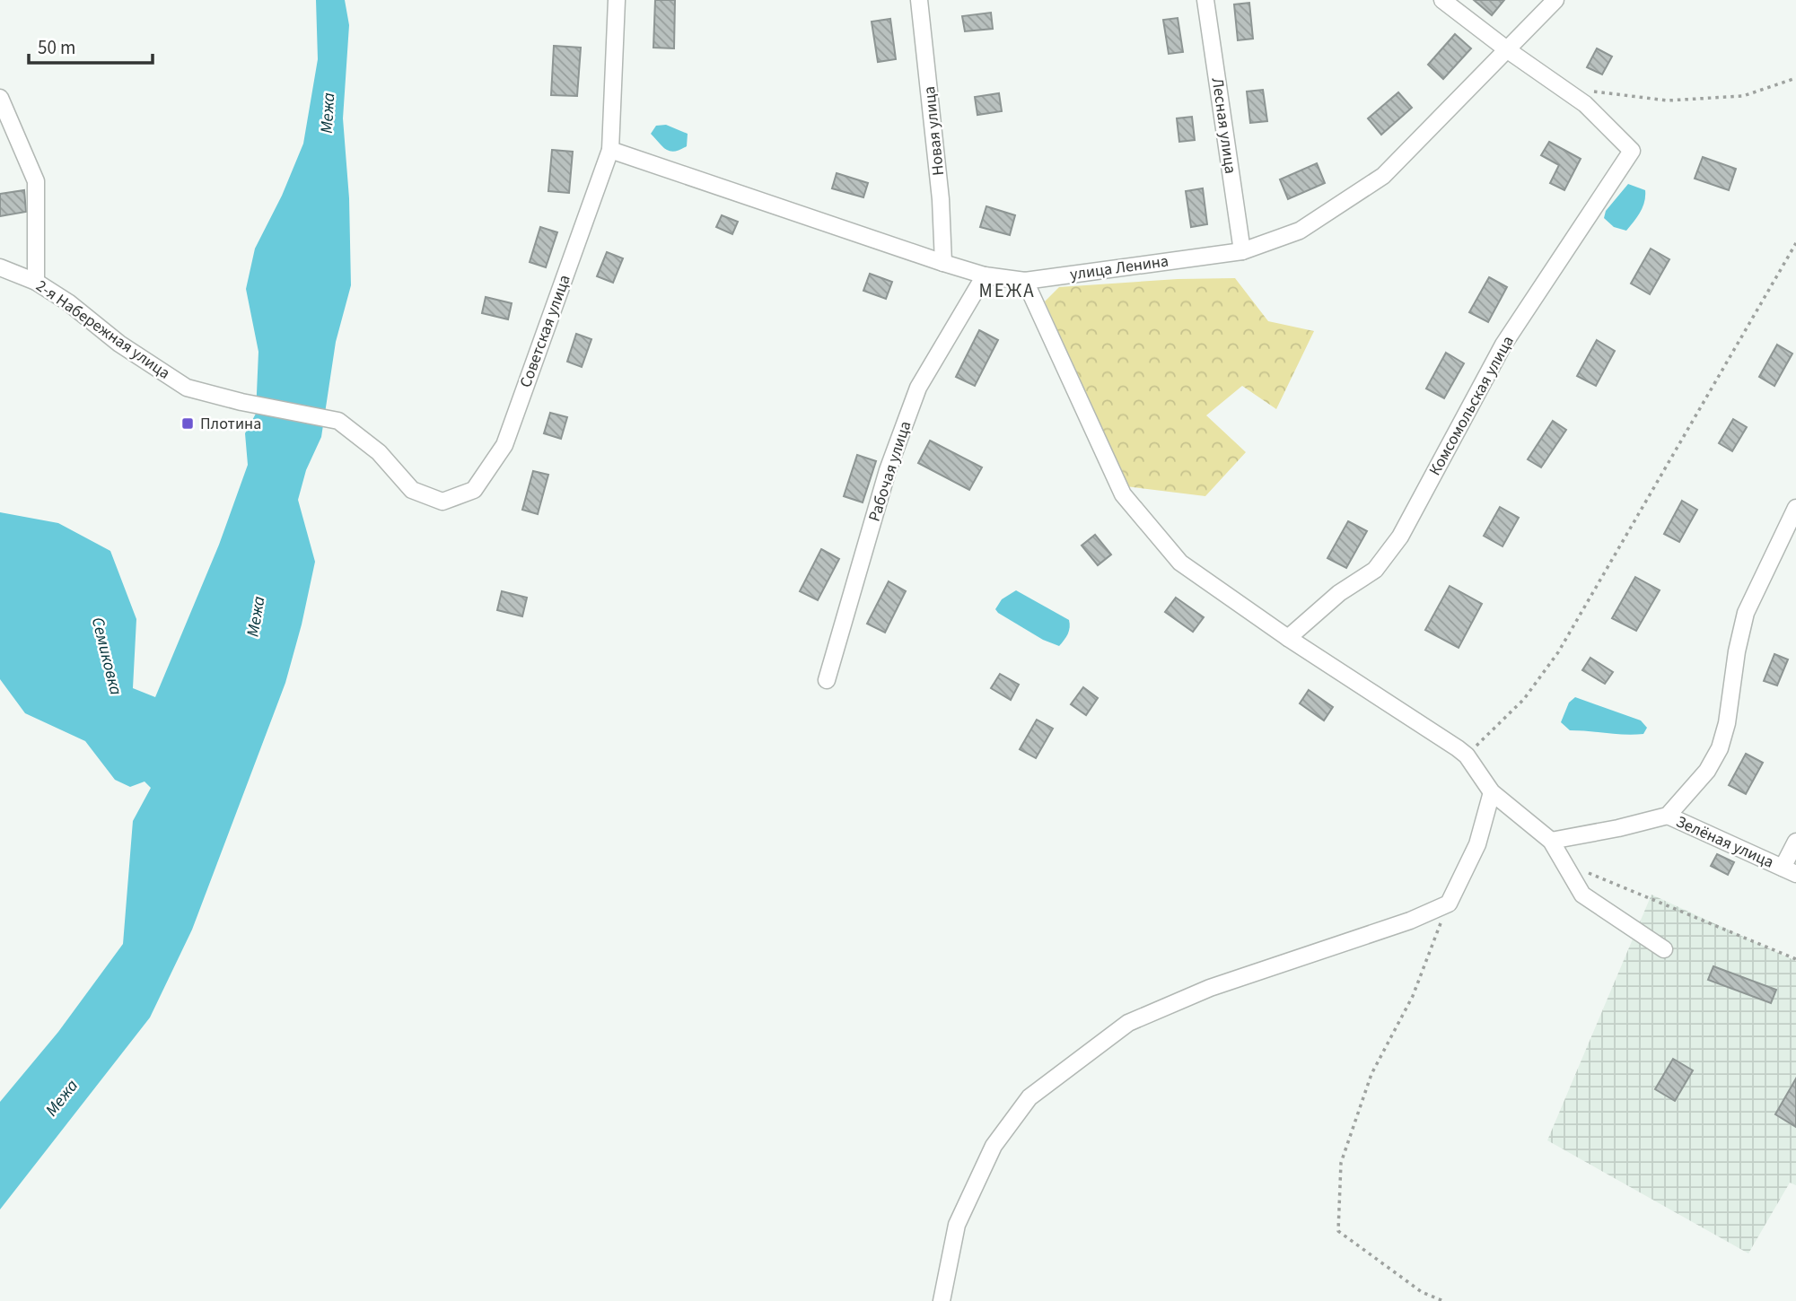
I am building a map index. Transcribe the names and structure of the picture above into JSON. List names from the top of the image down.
{
  "streets": {
    "street": [
      "Лесная улица",
      "Новая улица",
      "улица Ленина",
      "2-я Набережная улица",
      "Советская улица",
      "Комсомольская улица",
      "Рабочая улица",
      "Зелёная улица"
    ]
  },
  "crossings": [
    ["Лесная улица", "улица Ленина"],
    ["Новая улица", "улица Ленина"],
    ["улица Ленина", "Советская улица"],
    ["улица Ленина", "Рабочая улица"],
    ["2-я Набережная улица", "Советская улица"]
  ],
  "districts": ["МЕЖА"],
  "water": ["Межа", "Семиковка"],
  "places": {
    "transit": ["Плотина"]
  },
  "scale_bar": "50 m"
}
